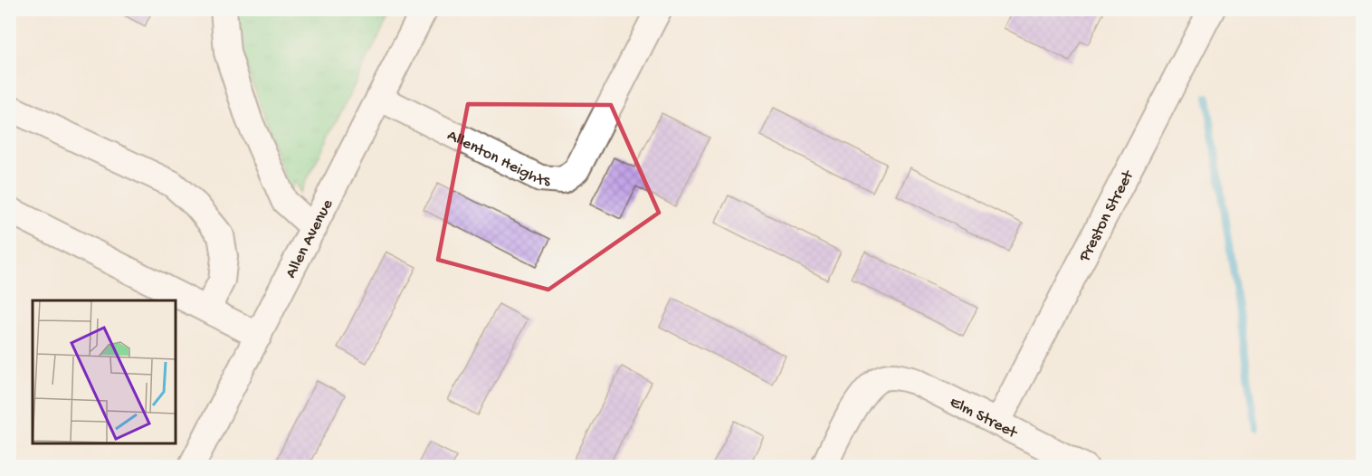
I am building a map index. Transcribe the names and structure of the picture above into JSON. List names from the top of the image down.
{
  "streets": {
    "street": [
      "Allenton Heights",
      "Preston Street",
      "Allen Avenue",
      "Elm Street"
    ]
  },
  "crossings": [
    ["Allenton Heights", "Allen Avenue"],
    ["Preston Street", "Elm Street"]
  ]
}
